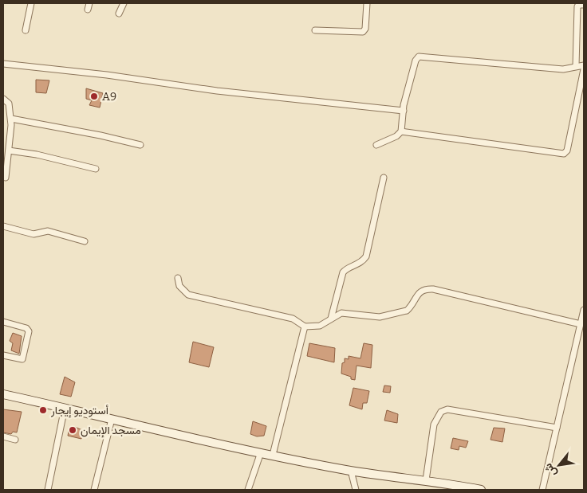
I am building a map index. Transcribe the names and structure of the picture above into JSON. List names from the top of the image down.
{
  "places": ["A9", "أستوديو إيجار", "مسجد الإيمان"],
  "north": "bottom left"
}
